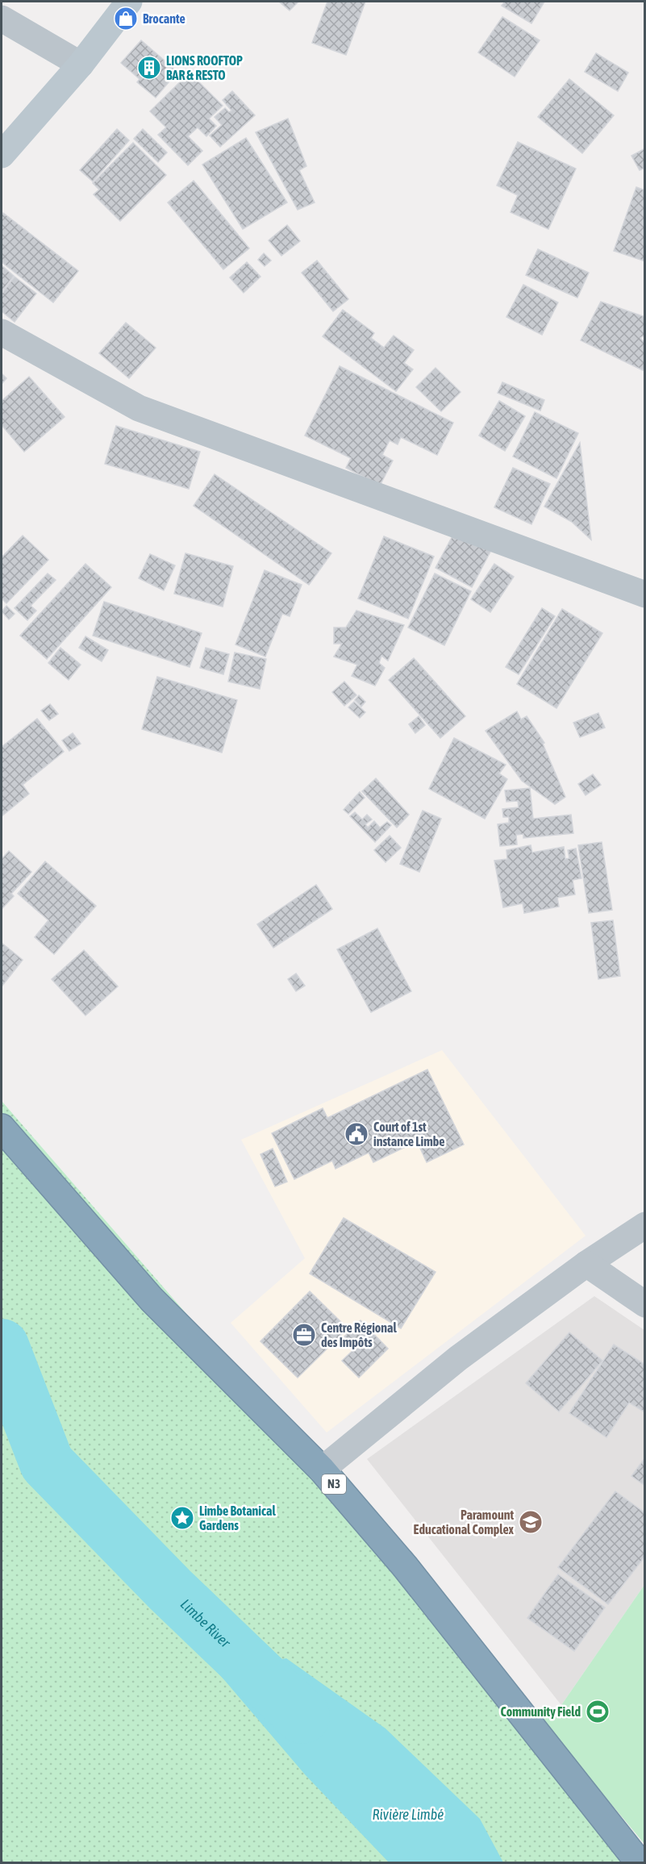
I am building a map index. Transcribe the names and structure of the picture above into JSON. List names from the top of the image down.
{
  "streets": {
    "highway": ["N3"]
  },
  "water": ["Limbe River", "Rivière Limbé"],
  "places": {
    "shop": ["Brocante"],
    "building": ["LIONS ROOFTOP BAR & RESTO"],
    "public building": ["Court of 1st instance Limbe"],
    "office": ["Centre Régional des Impôts"],
    "place": ["Limbe Botanical Gardens"],
    "school or university": ["Paramount Educational Complex"],
    "sports": ["Community Field"]
  }
}
